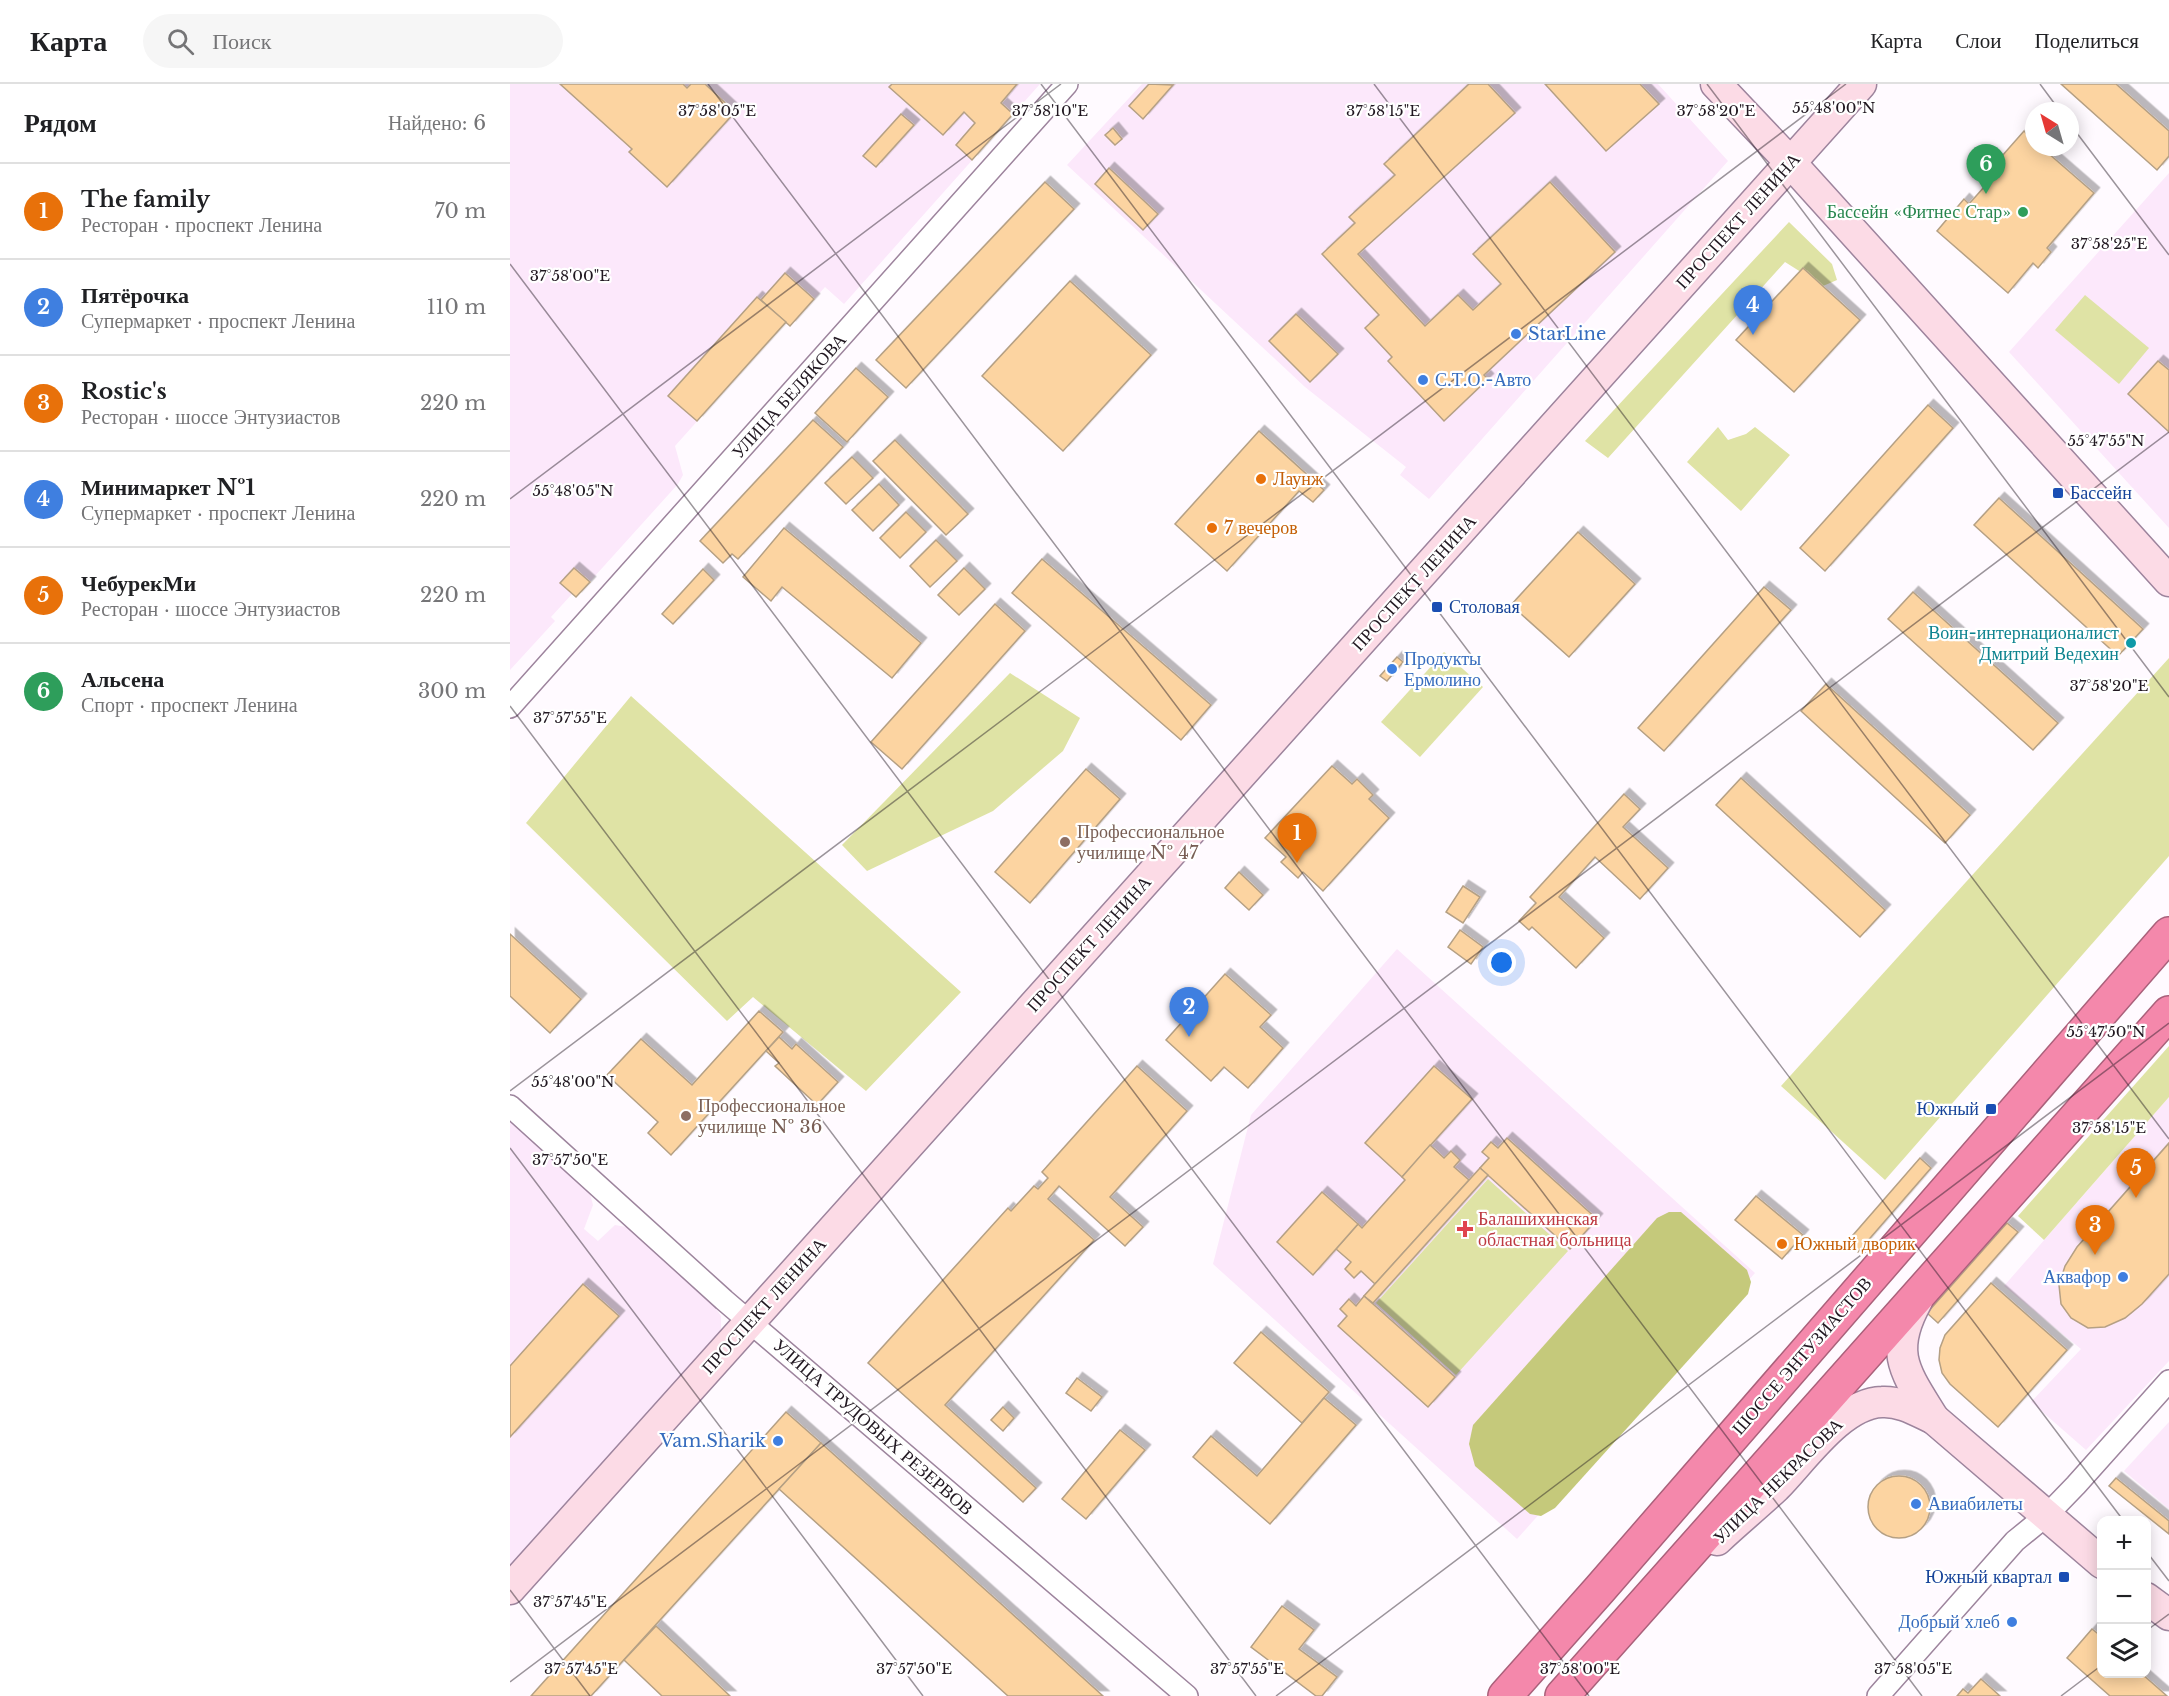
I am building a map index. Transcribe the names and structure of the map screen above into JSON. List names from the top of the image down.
{
  "streets": {
    "highway": ["ШОССЕ ЭНТУЗИАСТОВ"],
    "main road": ["ПРОСПЕКТ ЛЕНИНА", "УЛИЦА НЕКРАСОВА"],
    "street": ["УЛИЦА БЕЛЯКОВА", "УЛИЦА ТРУДОВЫХ РЕЗЕРВОВ"]
  },
  "crossings": [
    ["ПРОСПЕКТ ЛЕНИНА", "УЛИЦА ТРУДОВЫХ РЕЗЕРВОВ"]
  ],
  "places": {
    "other": [
      "Бассейн «Фитнес Стар»",
      "StarLine",
      "С.Т.О.-Авто",
      "Лаунж",
      "7 вечеров",
      "Воин-интернационалист Дмитрий Ведехин",
      "Продукты Ермолино",
      "Профессиональное училище № 47",
      "Профессиональное училище № 36",
      "Южный дворик",
      "Аквафор",
      "Vam.Sharik",
      "Авиабилеты",
      "Добрый хлеб"
    ],
    "transit": [
      "Бассейн",
      "Столовая",
      "Южный",
      "Южный квартал"
    ],
    "health": ["Балашихинская областная больница"]
  },
  "north": "top left",
  "page": {
    "header": "Карта",
    "search": "Поиск",
    "nav": ["Карта", "Слои", "Поделиться"],
    "heading": ["Рядом", "Найдено: 6"],
    "pins": [
      "6",
      "4",
      "1",
      "2",
      "5",
      "3"
    ],
    "list": [
      {
        "mark": "1",
        "name": "The family",
        "note": "Ресторан · проспект Ленина",
        "value": "70 m"
      },
      {
        "mark": "2",
        "name": "Пятёрочка",
        "note": "Супермаркет · проспект Ленина",
        "value": "110 m"
      },
      {
        "mark": "3",
        "name": "Rostic's",
        "note": "Ресторан · шоссе Энтузиастов",
        "value": "220 m"
      },
      {
        "mark": "4",
        "name": "Минимаркет №1",
        "note": "Супермаркет · проспект Ленина",
        "value": "220 m"
      },
      {
        "mark": "5",
        "name": "ЧебурекМи",
        "note": "Ресторан · шоссе Энтузиастов",
        "value": "220 m"
      },
      {
        "mark": "6",
        "name": "Альсена",
        "note": "Спорт · проспект Ленина",
        "value": "300 m"
      }
    ],
    "map_buttons": ["+", "−"]
  },
  "coordinates": [
    "55°48'00\"N",
    "37°58'05\"E",
    "37°58'10\"E",
    "37°58'15\"E",
    "37°58'20\"E",
    "37°58'25\"E",
    "37°58'00\"E",
    "55°47'55\"N",
    "55°48'05\"N",
    "37°57'55\"E",
    "55°47'50\"N",
    "37°57'50\"E",
    "37°57'45\"E"
  ]
}
